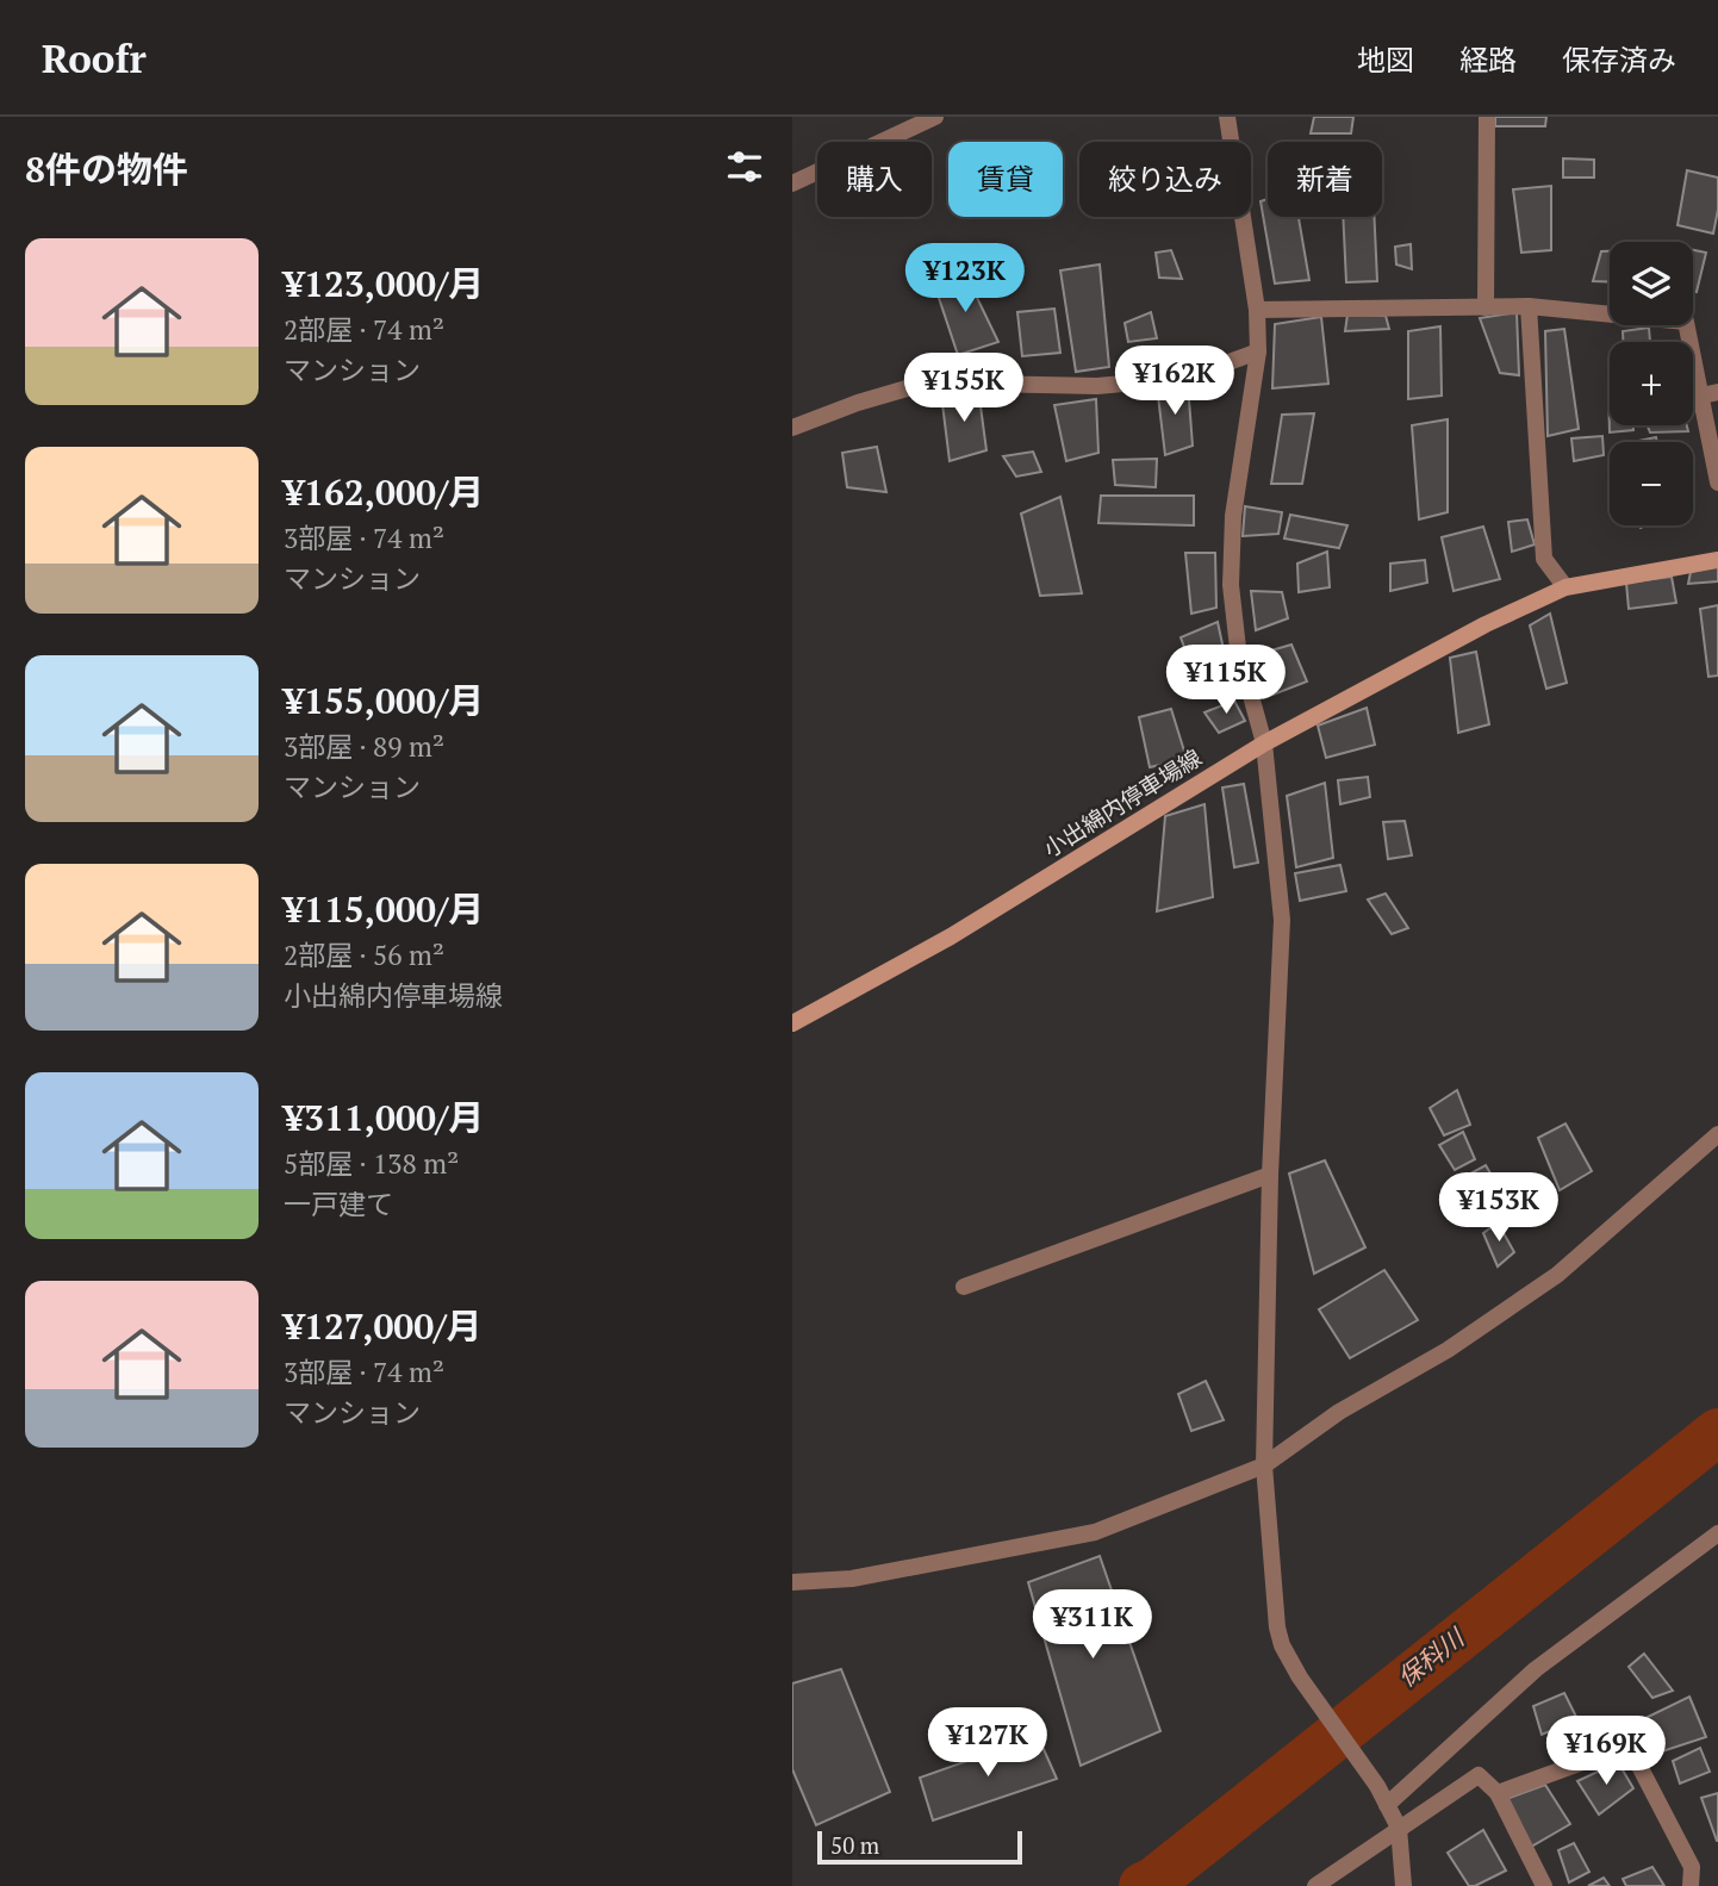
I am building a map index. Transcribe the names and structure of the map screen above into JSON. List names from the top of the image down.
{
  "streets": {
    "main road": ["小出綿内停車場線"]
  },
  "water": ["保科川"],
  "scale_bar": "50 m",
  "page": {
    "header": "Roofr",
    "nav": ["地図", "経路", "保存済み"],
    "heading": "8件の物件",
    "chip": [
      "購入",
      "賃貸",
      "絞り込み",
      "新着"
    ],
    "list": [
      {
        "name": "¥123,000/月",
        "note": "2部屋 · 74 m² · マンション"
      },
      {
        "name": "¥162,000/月",
        "note": "3部屋 · 74 m² · マンション"
      },
      {
        "name": "¥155,000/月",
        "note": "3部屋 · 89 m² · マンション"
      },
      {
        "name": "¥115,000/月",
        "note": "2部屋 · 56 m² · 小出綿内停車場線"
      },
      {
        "name": "¥311,000/月",
        "note": "5部屋 · 138 m² · 一戸建て"
      },
      {
        "name": "¥127,000/月",
        "note": "3部屋 · 74 m² · マンション"
      }
    ],
    "map_buttons": ["+", "−"],
    "price": [
      "¥123K",
      "¥162K",
      "¥155K",
      "¥115K",
      "¥153K",
      "¥311K",
      "¥127K",
      "¥169K"
    ],
    "scale": "50 m"
  }
}
